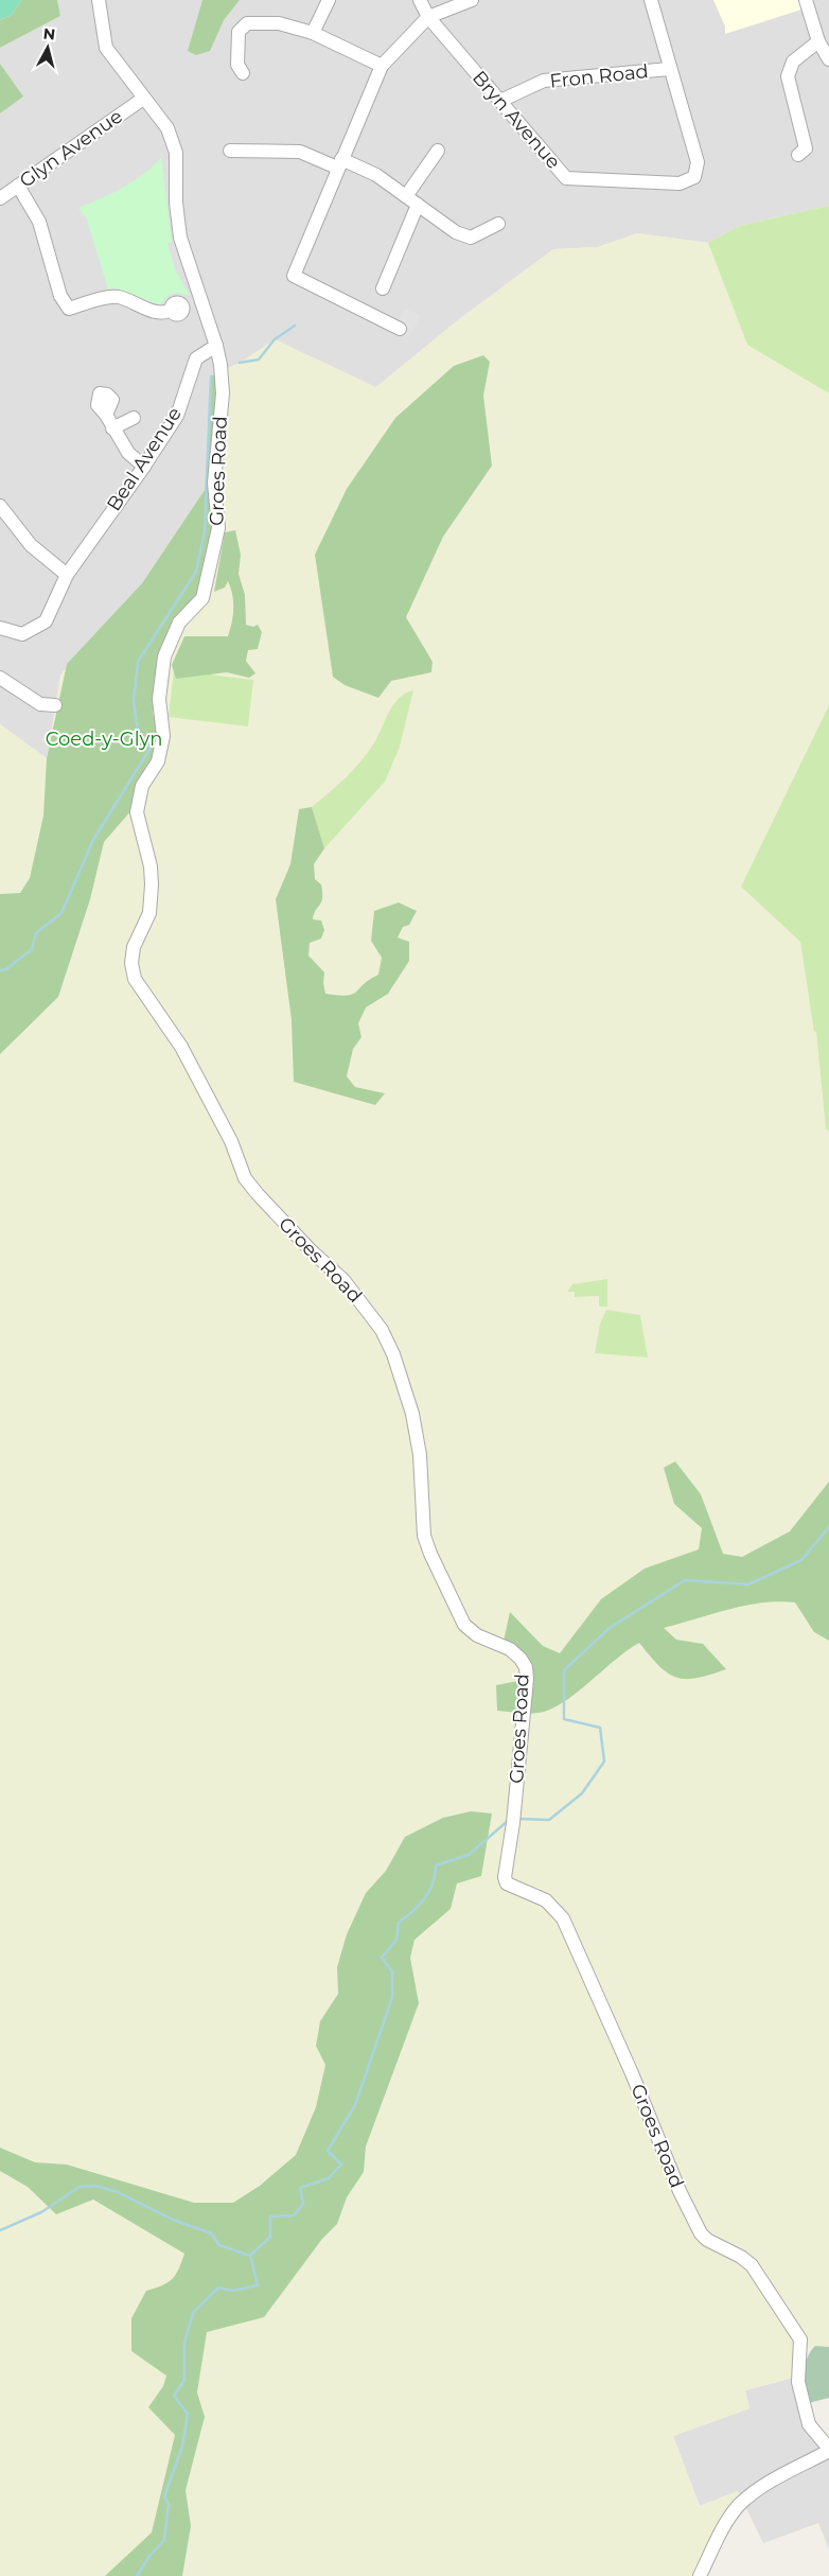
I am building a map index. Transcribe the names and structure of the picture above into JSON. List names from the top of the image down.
{
  "streets": {
    "street": [
      "Fron Road",
      "Bryn Avenue",
      "Glyn Avenue",
      "Beal Avenue",
      "Groes Road"
    ]
  },
  "crossings": [
    ["Fron Road", "Bryn Avenue"],
    ["Glyn Avenue", "Groes Road"],
    ["Beal Avenue", "Groes Road"]
  ],
  "parks": ["Coed-y-Glyn"],
  "north": "top"
}
